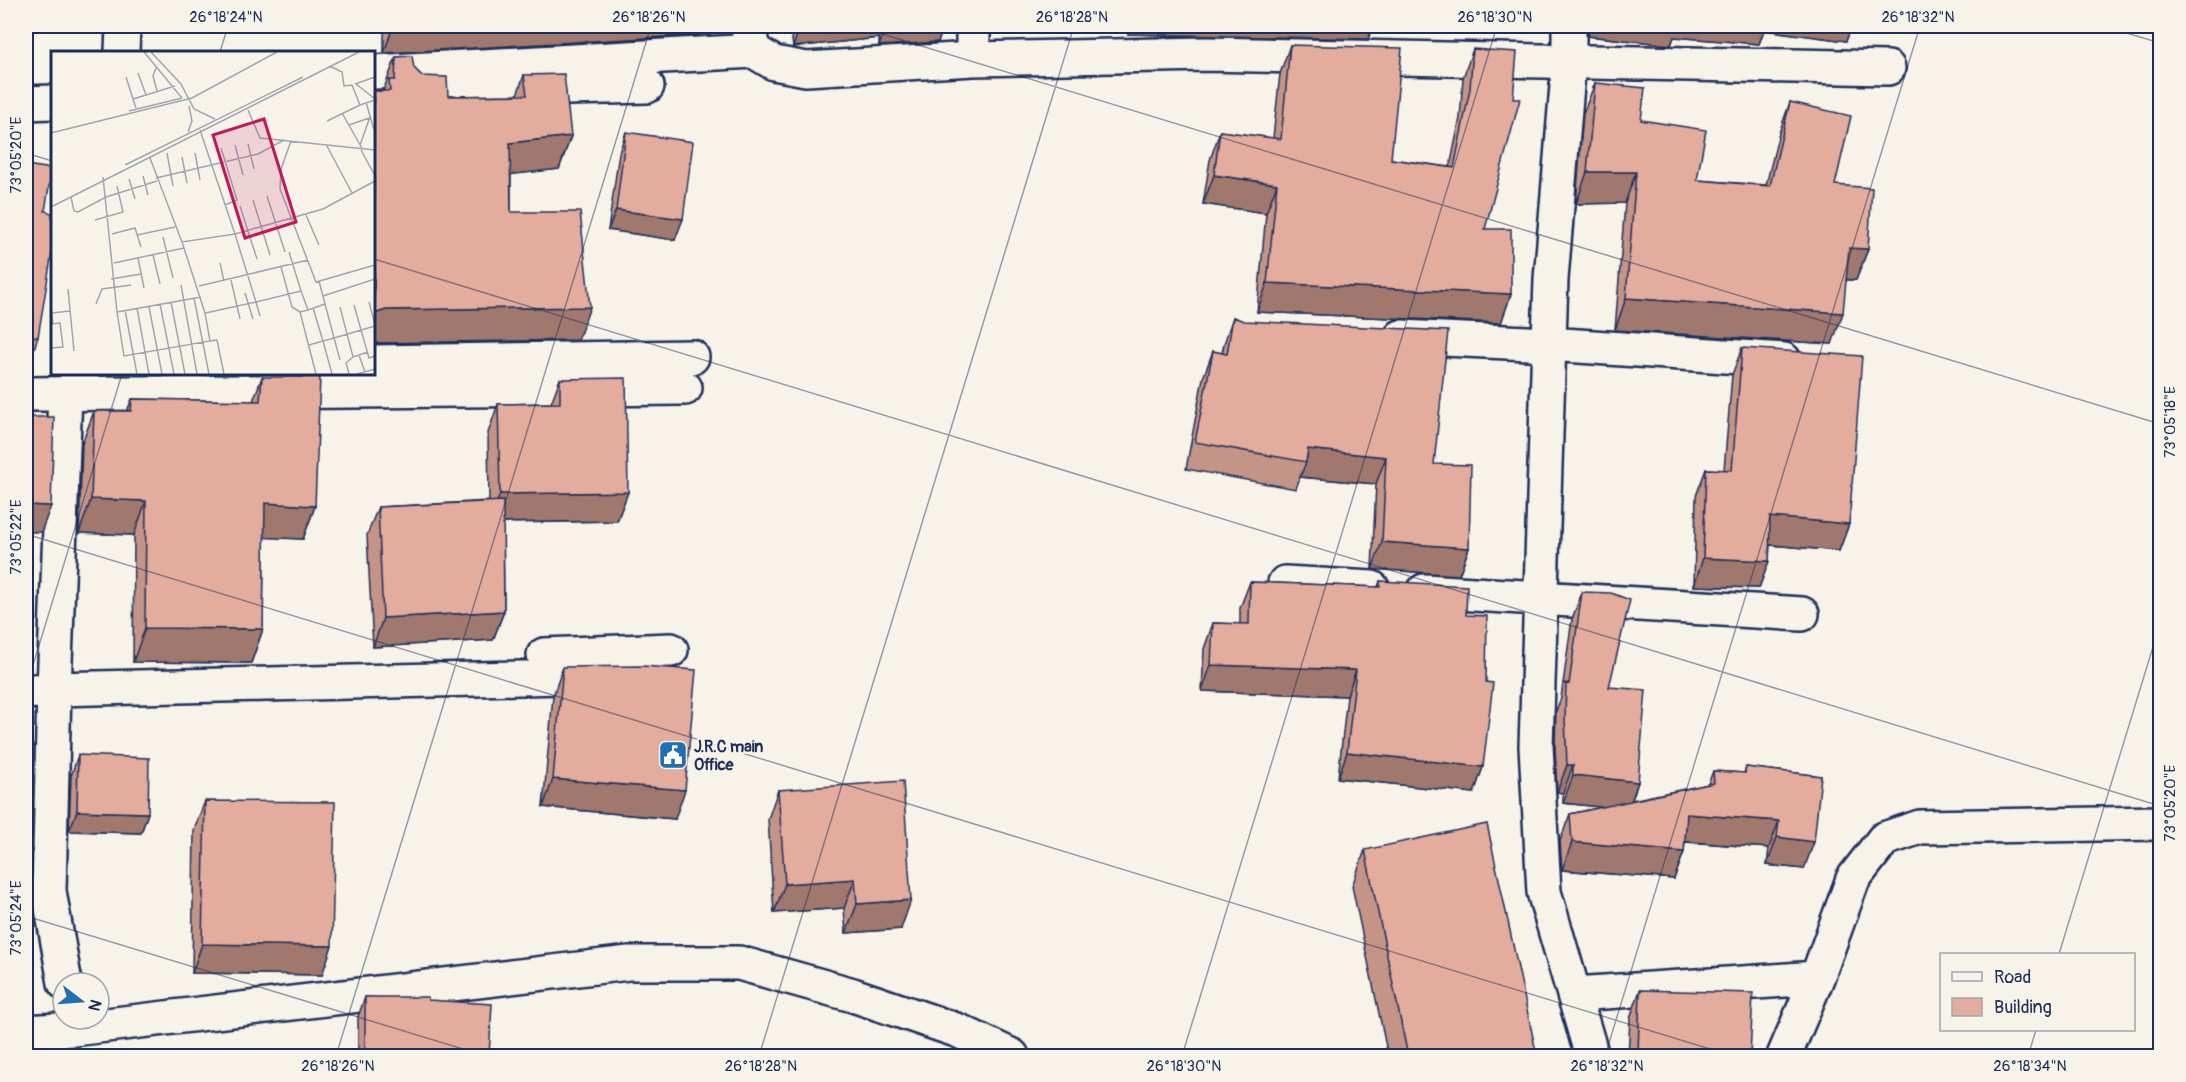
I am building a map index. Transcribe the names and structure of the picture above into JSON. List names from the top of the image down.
{
  "places": {
    "public building": ["J.R.C main Office"]
  },
  "legend": ["Road", "Building"],
  "north": "right",
  "coordinates": [
    "26°18'24\"N",
    "26°18'26\"N",
    "26°18'28\"N",
    "26°18'30\"N",
    "26°18'32\"N",
    "73°05'20\"E",
    "73°05'18\"E",
    "73°05'22\"E",
    "73°05'24\"E",
    "26°18'34\"N"
  ]
}
